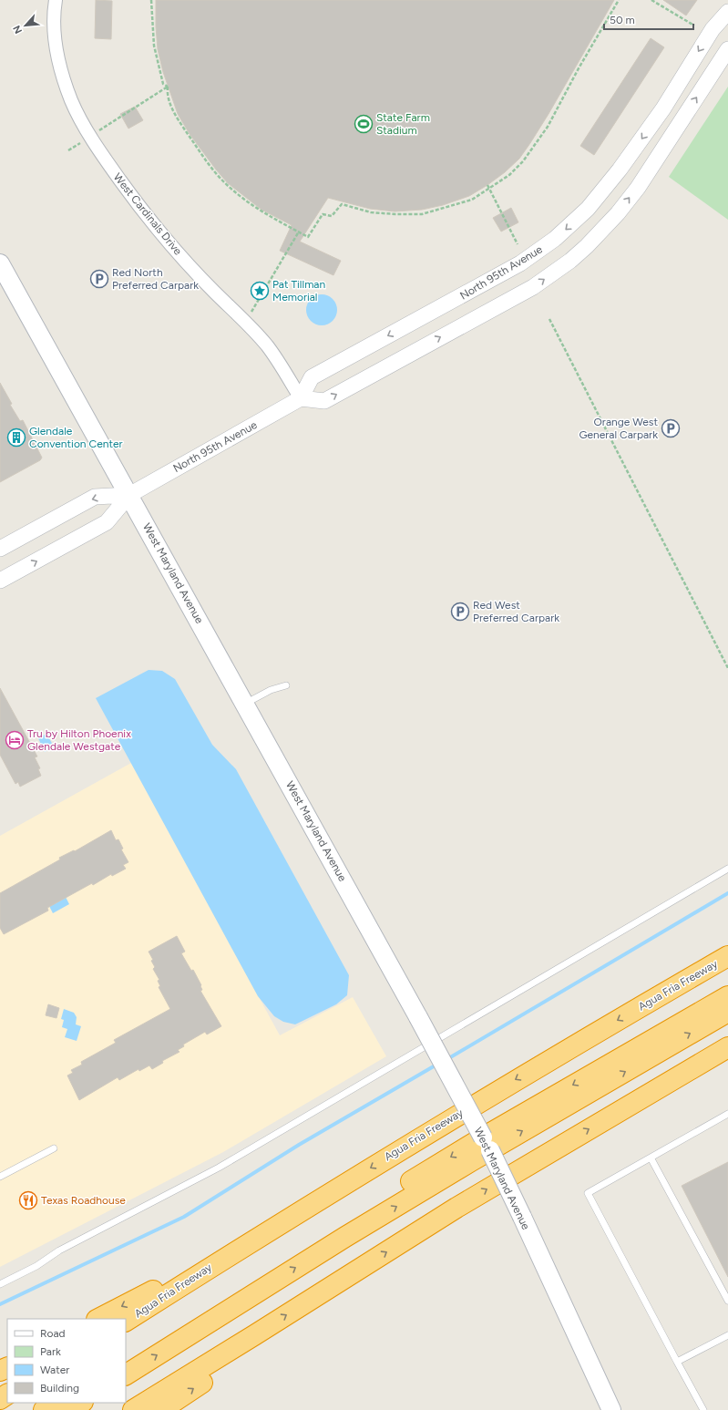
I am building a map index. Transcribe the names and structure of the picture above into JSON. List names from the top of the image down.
{
  "streets": {
    "highway": ["Agua Fria Freeway"],
    "main road": ["West Maryland Avenue"],
    "street": ["West Cardinals Drive", "North 95th Avenue"]
  },
  "crossings": [
    ["West Cardinals Drive", "North 95th Avenue"],
    ["North 95th Avenue", "West Maryland Avenue"]
  ],
  "places": {
    "sports": ["State Farm Stadium"],
    "parking": ["Red North Preferred Carpark", "Orange West General Carpark", "Red West Preferred Carpark"],
    "place": ["Pat Tillman Memorial"],
    "building": ["Glendale Convention Center"],
    "hotel": ["Tru by Hilton Phoenix Glendale Westgate"],
    "restaurant": ["Texas Roadhouse"]
  },
  "legend": [
    "Road",
    "Park",
    "Water",
    "Building"
  ],
  "scale_bar": "50 m",
  "north": "bottom left"
}
